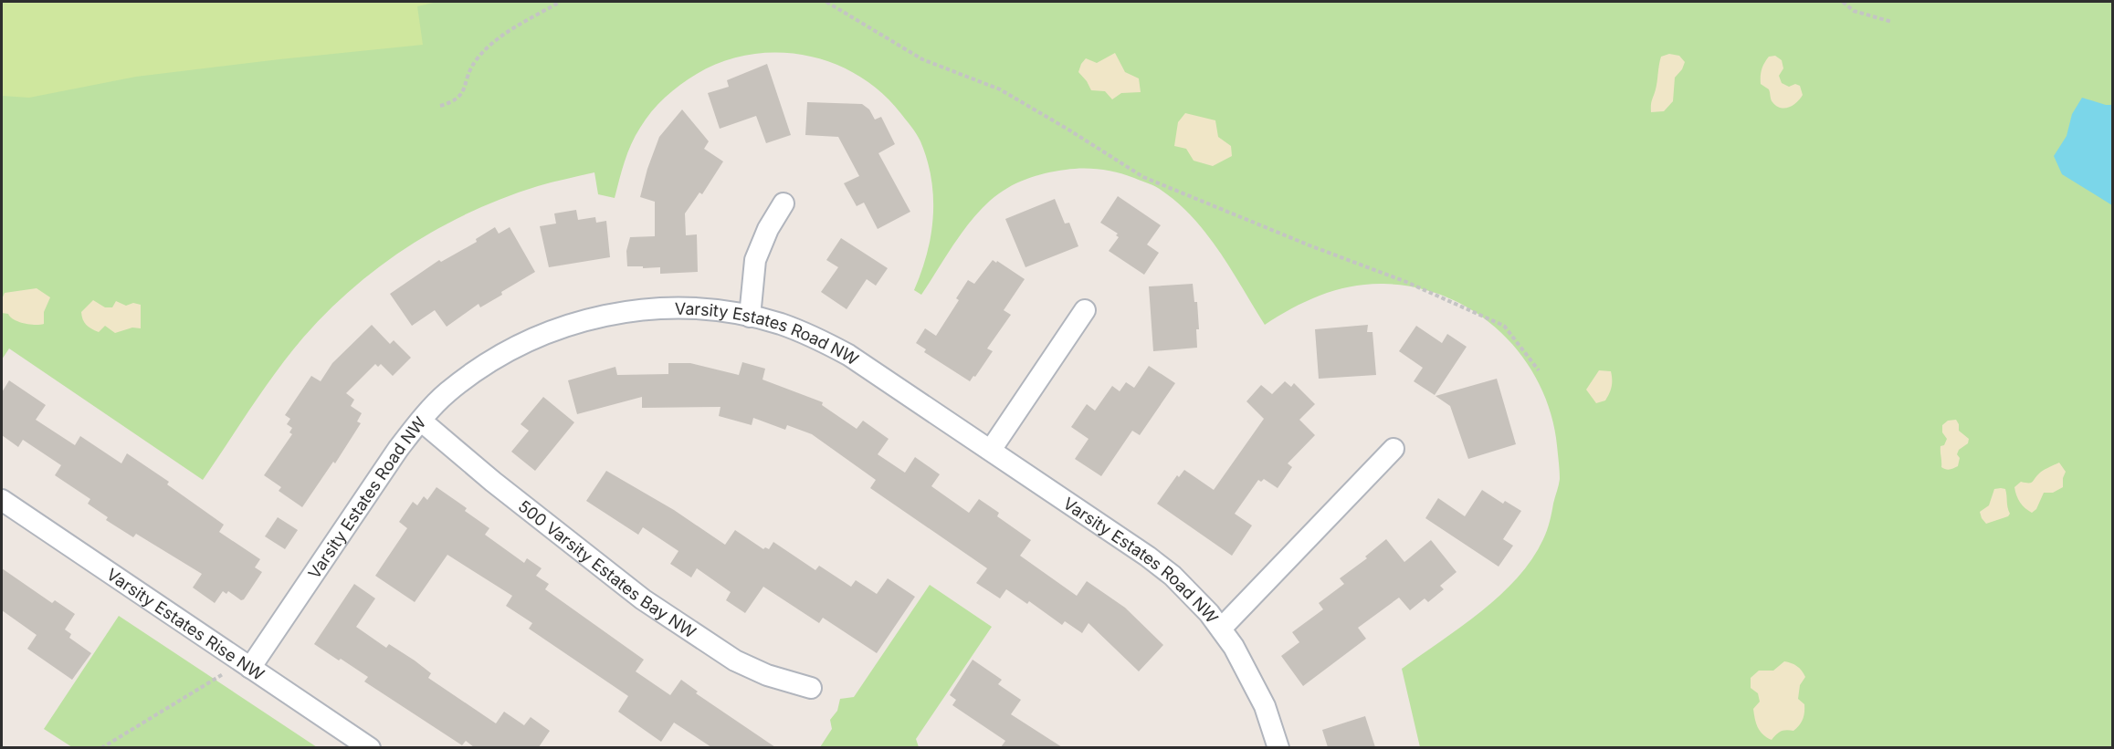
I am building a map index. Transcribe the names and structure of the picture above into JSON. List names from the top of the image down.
{
  "streets": {
    "street": ["Varsity Estates Road NW", "500 Varsity Estates Bay NW", "Varsity Estates Rise NW"]
  },
  "crossings": [
    ["Varsity Estates Road NW", "500 Varsity Estates Bay NW"],
    ["Varsity Estates Road NW", "Varsity Estates Rise NW"]
  ]
}
